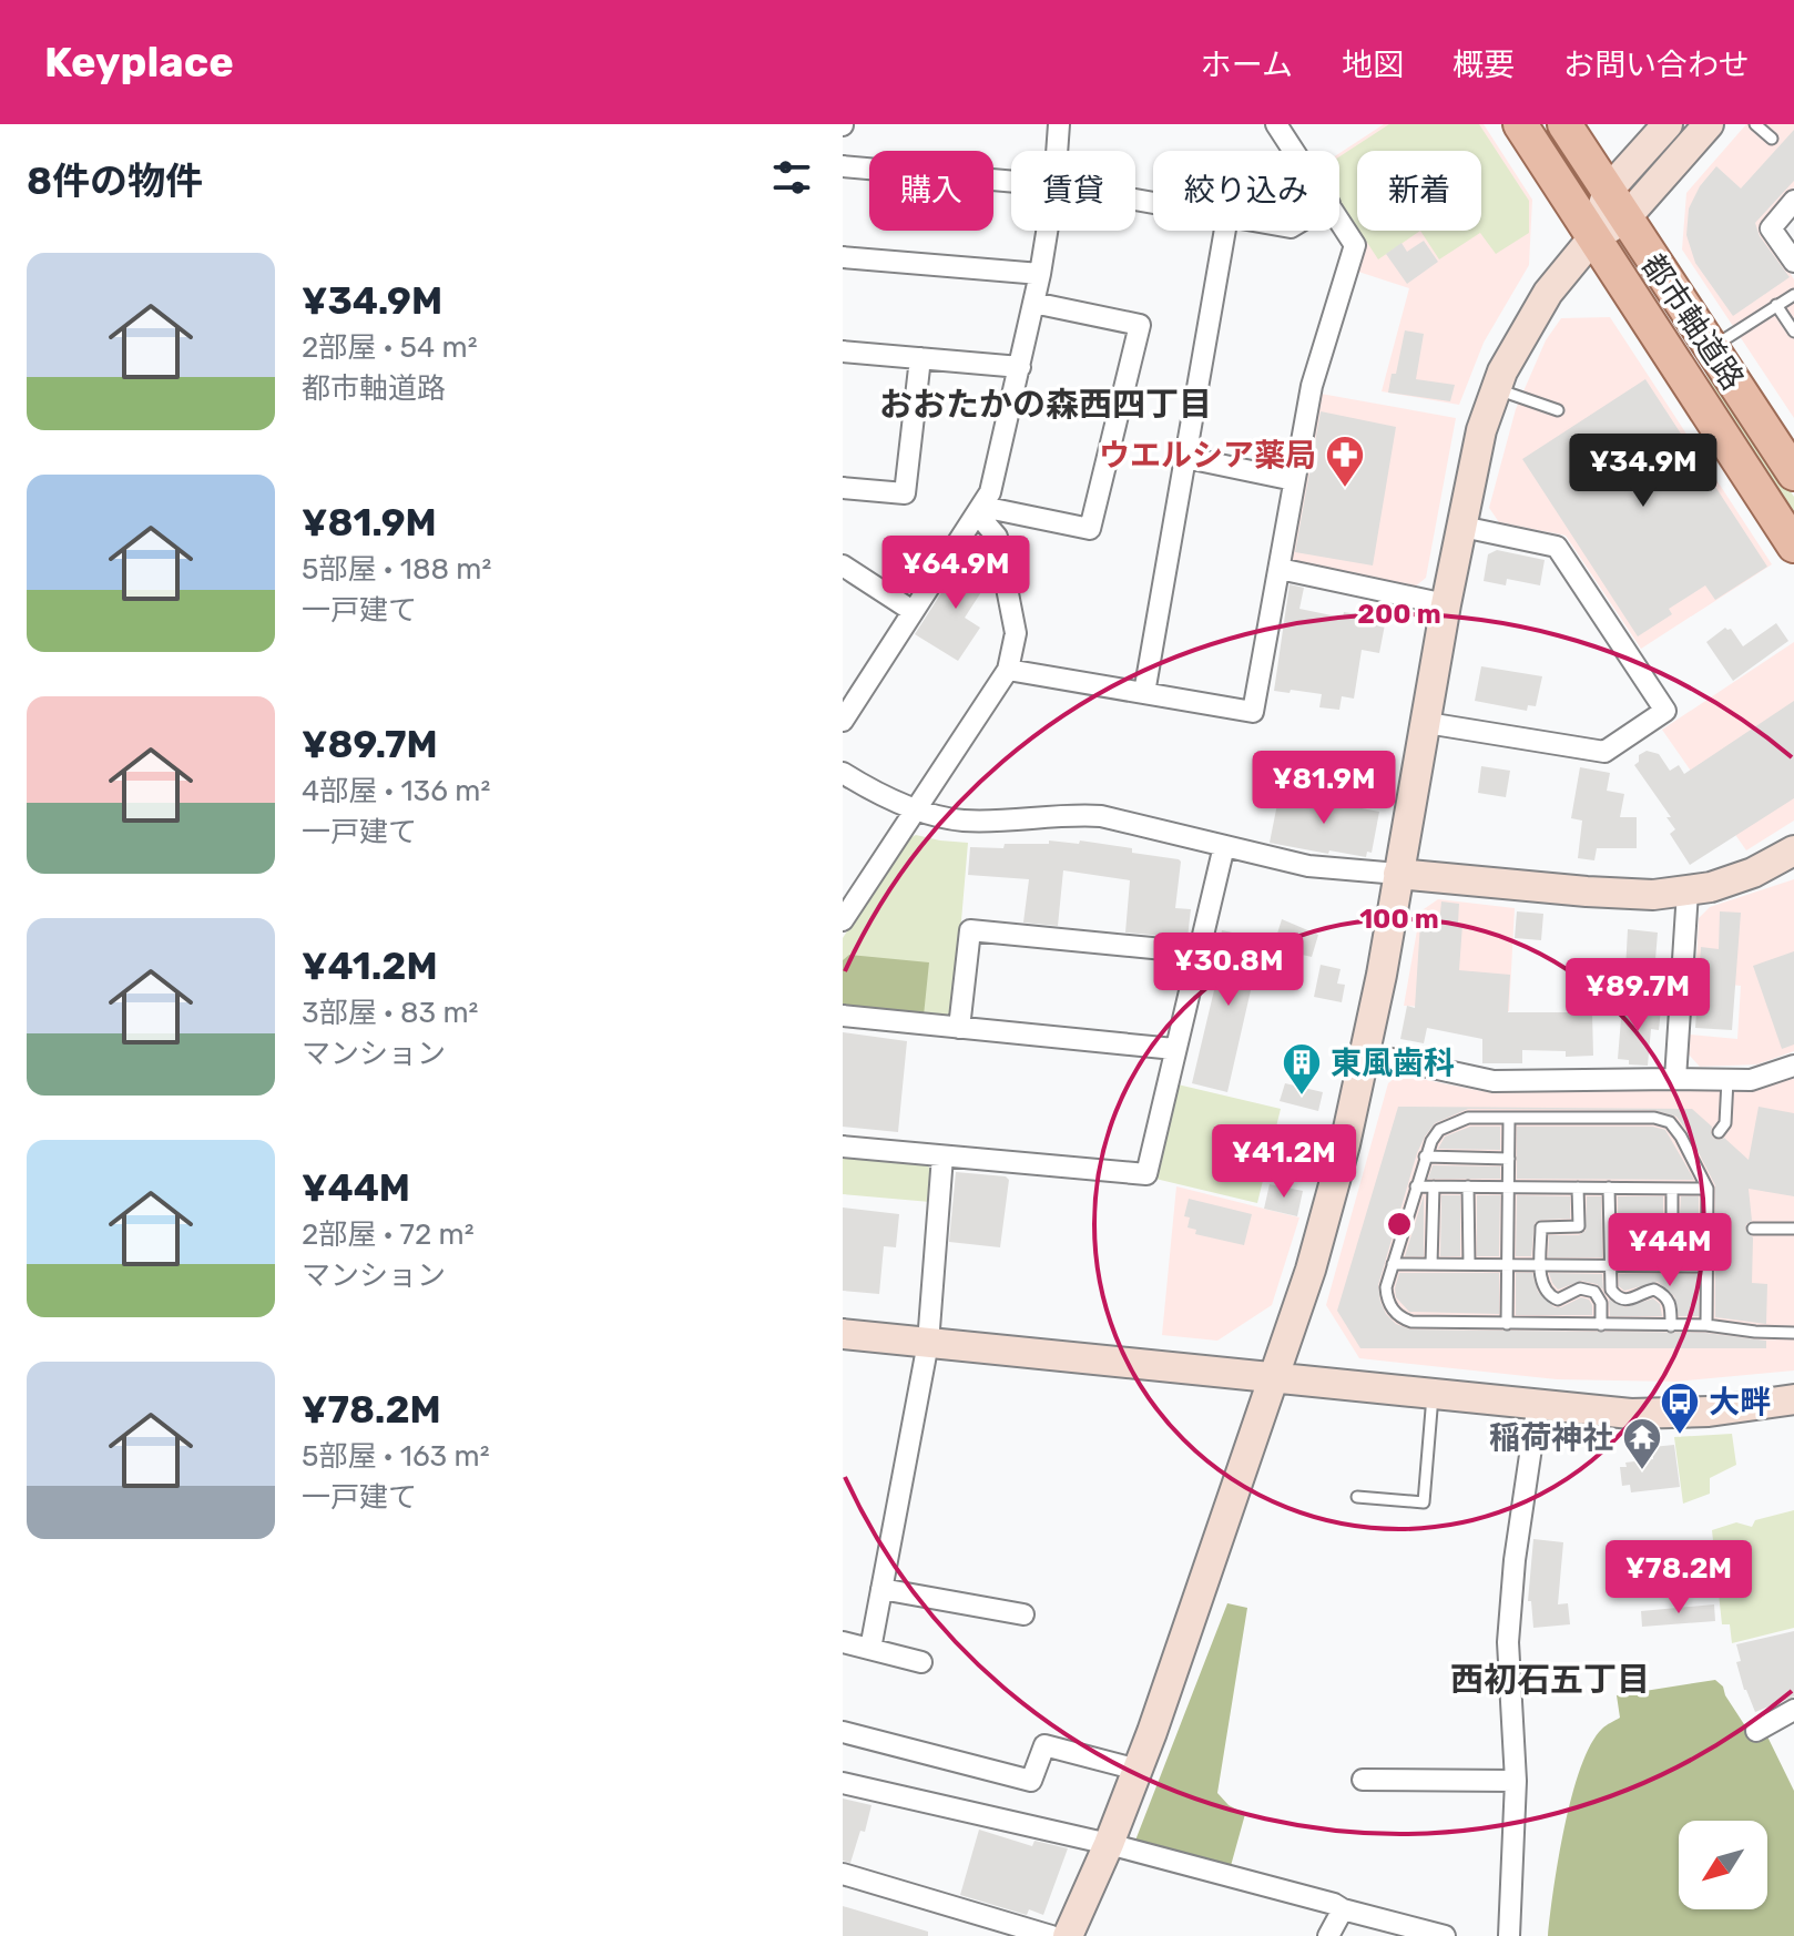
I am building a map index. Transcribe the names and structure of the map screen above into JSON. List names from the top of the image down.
{
  "streets": {
    "main road": ["都市軸道路"]
  },
  "districts": ["おおたかの森西四丁目", "西初石五丁目"],
  "places": {
    "pharmacy": ["ウエルシア薬局"],
    "building": ["東風歯科"],
    "bus stop": ["大畔"],
    "temple": ["稲荷神社"]
  },
  "north": "bottom left",
  "page": {
    "header": "Keyplace",
    "nav": [
      "ホーム",
      "地図",
      "概要",
      "お問い合わせ"
    ],
    "heading": "8件の物件",
    "chip": [
      "購入",
      "賃貸",
      "絞り込み",
      "新着"
    ],
    "list": [
      {
        "name": "¥34.9M",
        "note": "2部屋 · 54 m² · 都市軸道路"
      },
      {
        "name": "¥81.9M",
        "note": "5部屋 · 188 m² · 一戸建て"
      },
      {
        "name": "¥89.7M",
        "note": "4部屋 · 136 m² · 一戸建て"
      },
      {
        "name": "¥41.2M",
        "note": "3部屋 · 83 m² · マンション"
      },
      {
        "name": "¥44M",
        "note": "2部屋 · 72 m² · マンション"
      },
      {
        "name": "¥78.2M",
        "note": "5部屋 · 163 m² · 一戸建て"
      }
    ],
    "price": [
      "¥34.9M",
      "¥64.9M",
      "¥81.9M",
      "¥30.8M",
      "¥89.7M",
      "¥41.2M",
      "¥44M",
      "¥78.2M"
    ]
  },
  "rings": ["200 m", "100 m"]
}
